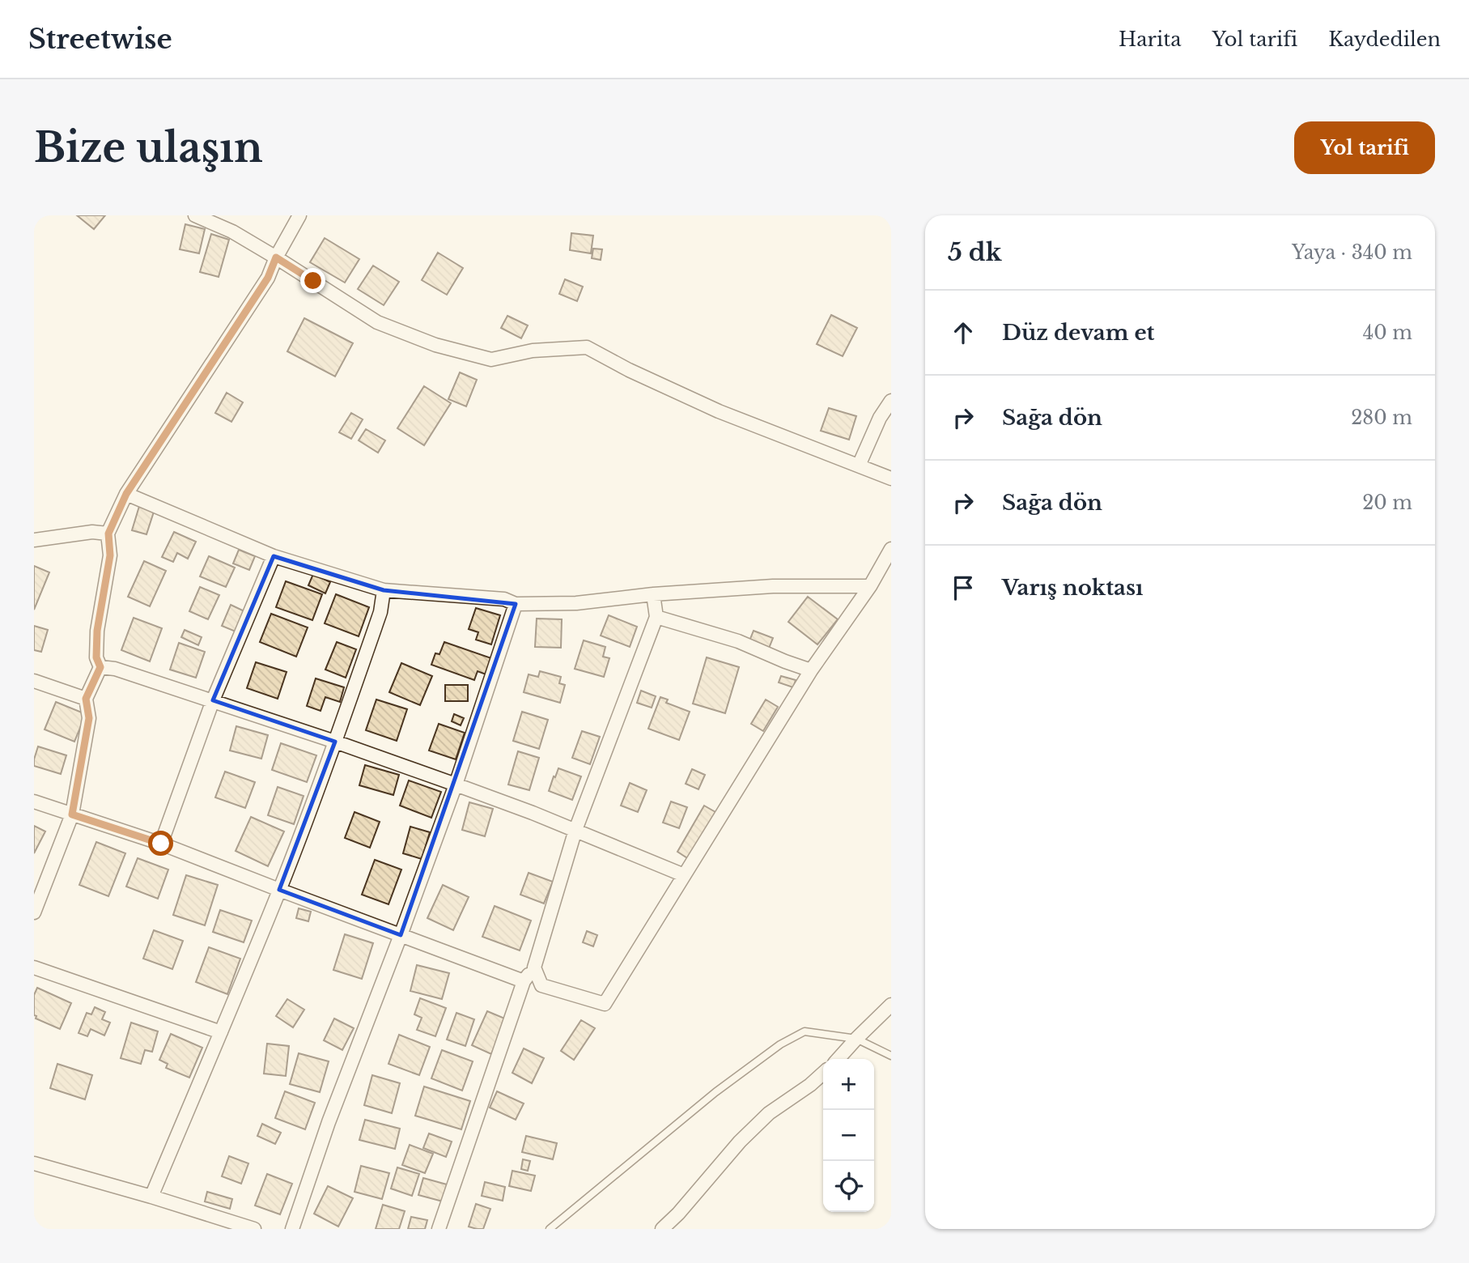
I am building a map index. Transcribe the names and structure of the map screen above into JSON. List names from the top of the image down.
{
  "page": {
    "header": "Streetwise",
    "nav": ["Harita", "Yol tarifi", "Kaydedilen"],
    "buttons": "Yol tarifi",
    "title": "Bize ulaşın",
    "heading": ["5 dk", "Yaya · 340 m"],
    "list": [
      ["Düz devam et", "40 m"],
      ["Sağa dön", "280 m"],
      ["Sağa dön", "20 m"],
      "Varış noktası"
    ],
    "map_buttons": ["+", "−"]
  }
}
